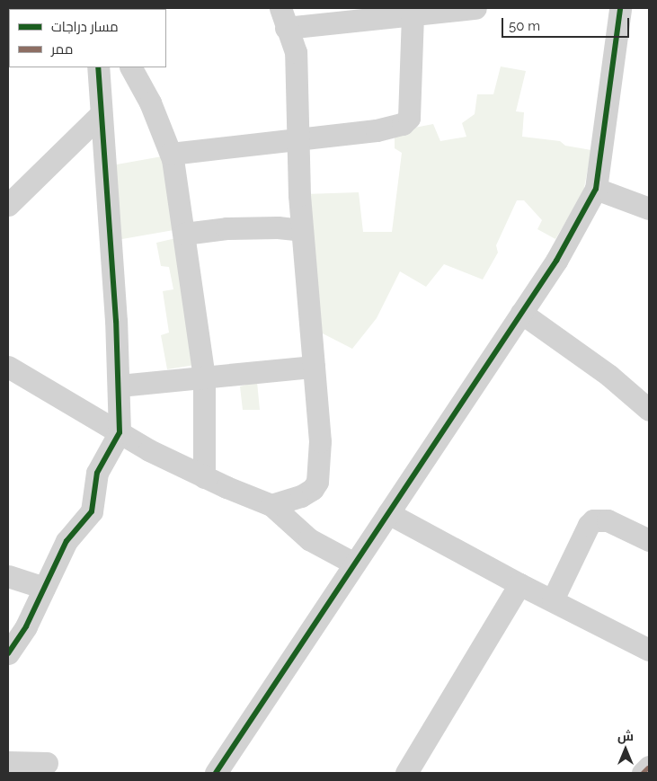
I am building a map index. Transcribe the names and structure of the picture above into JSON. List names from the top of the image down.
{
  "legend": ["مسار دراجات", "ممر"],
  "scale_bar": "50 m",
  "north": "top"
}
